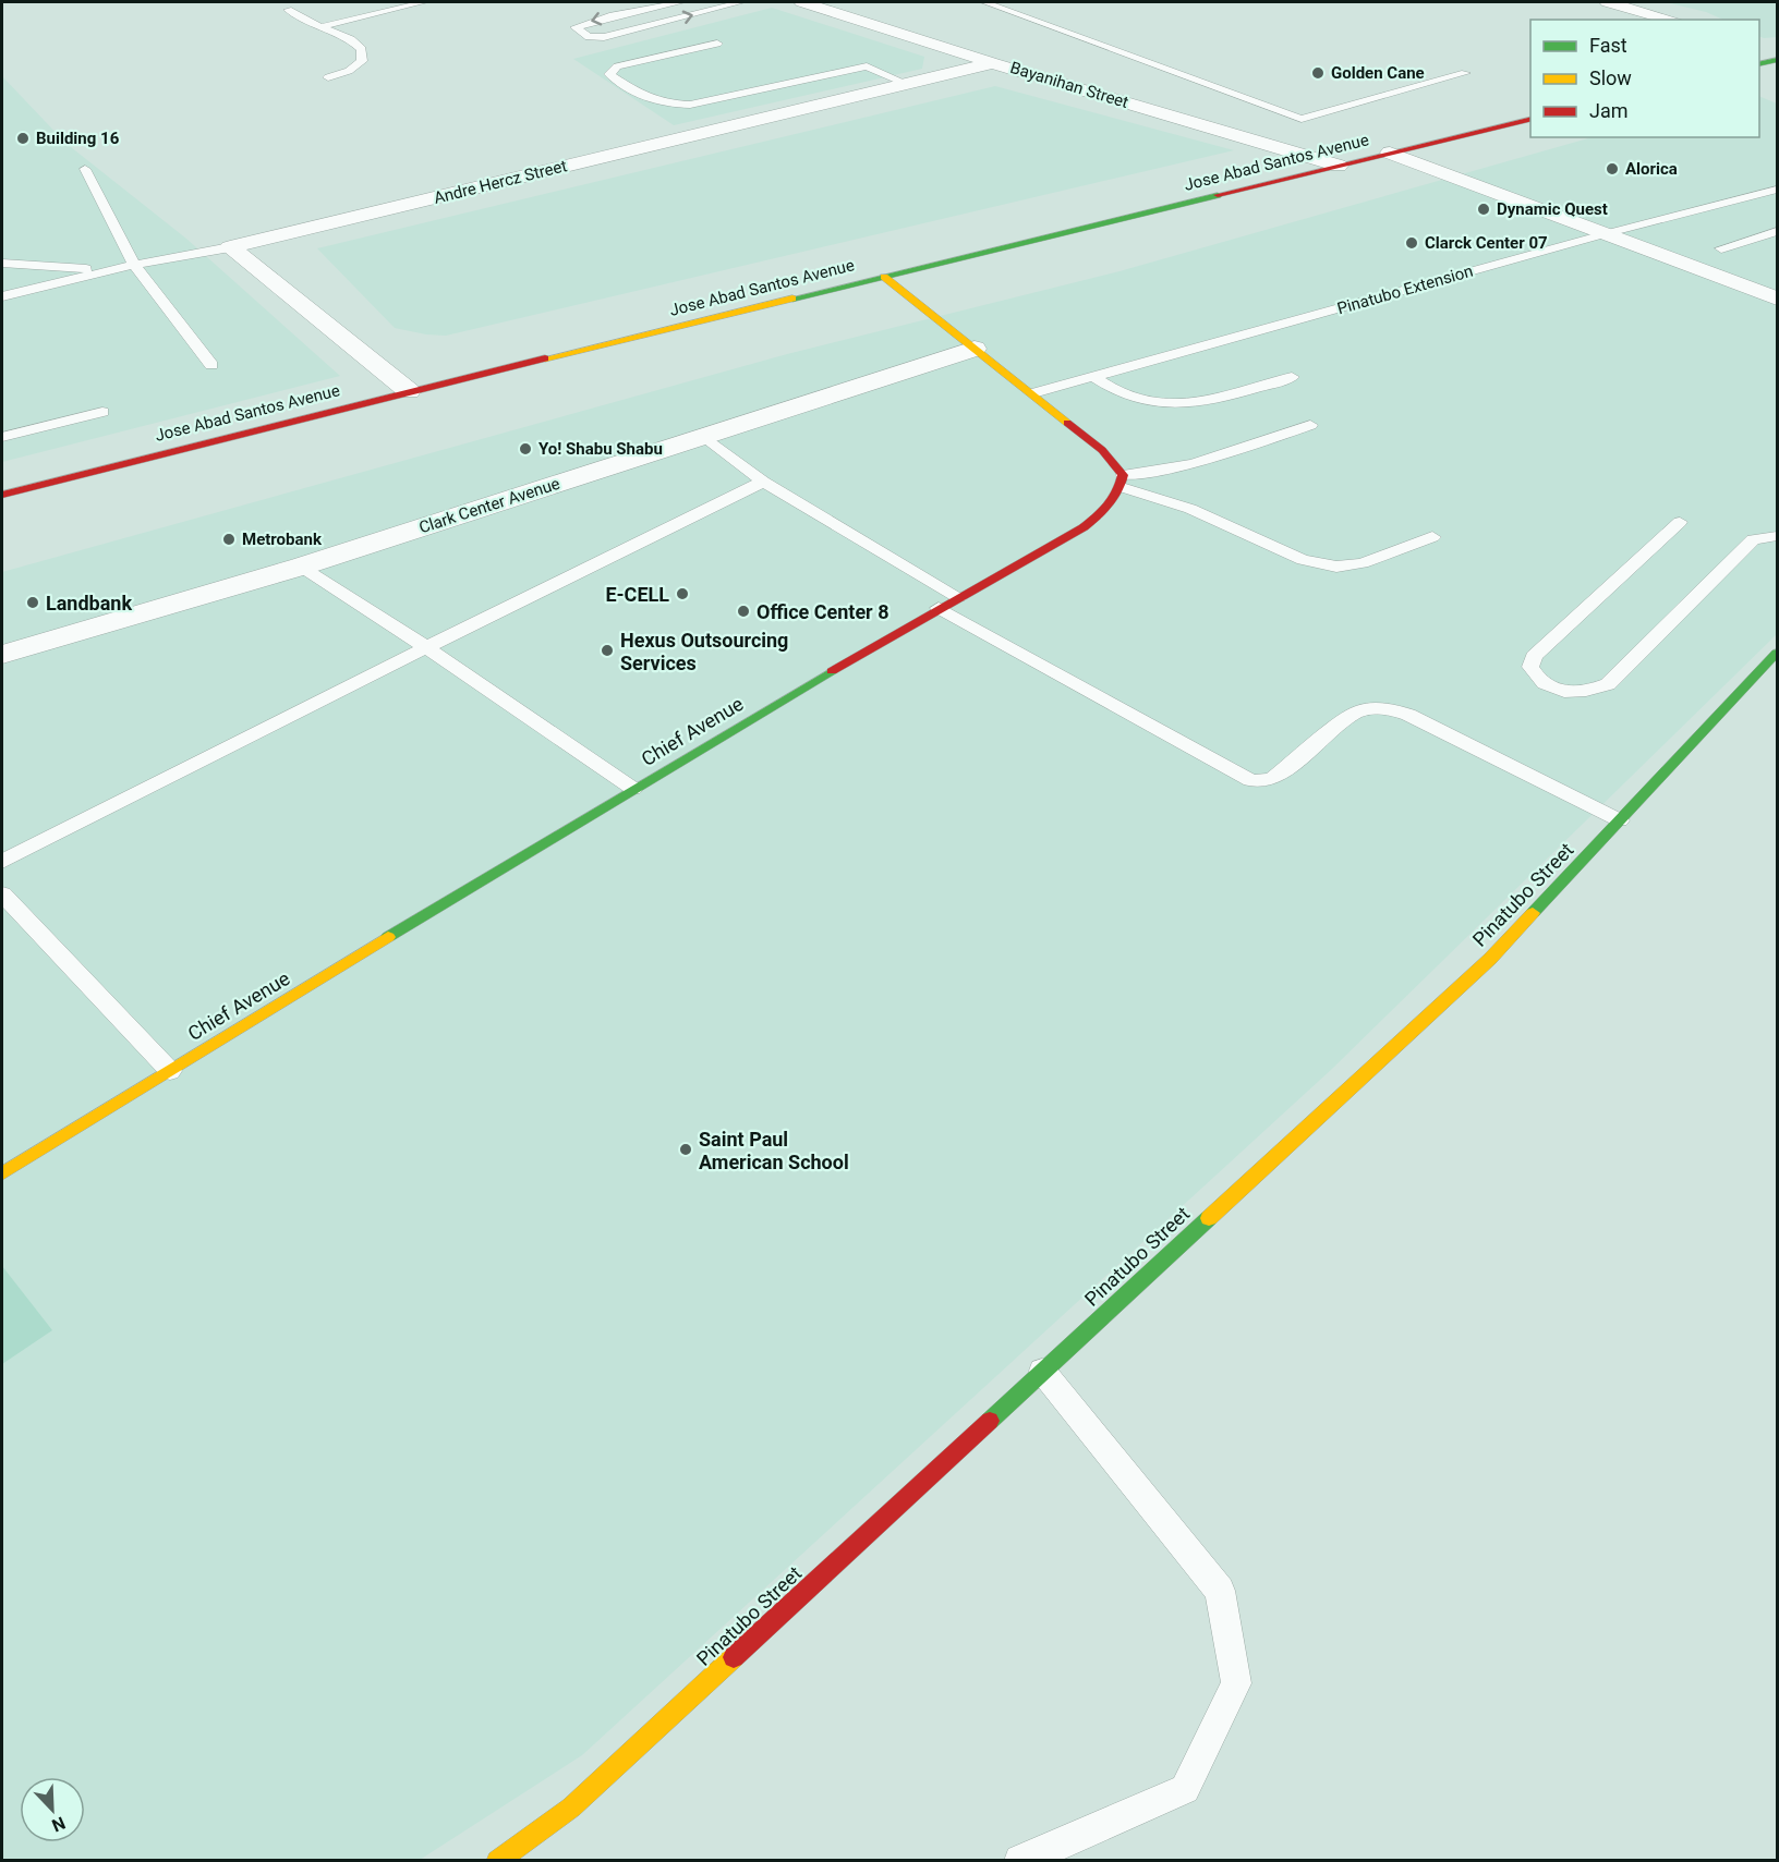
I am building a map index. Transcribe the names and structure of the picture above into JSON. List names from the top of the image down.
{
  "streets": {
    "street": [
      "Bayanihan Street",
      "Jose Abad Santos Avenue",
      "Andre Hercz Street",
      "Clark Center Avenue",
      "Chief Avenue",
      "Pinatubo Street"
    ],
    "lane": ["Pinatubo Extension"]
  },
  "crossings": [
    ["Bayanihan Street", "Jose Abad Santos Avenue"],
    ["Bayanihan Street", "Andre Hercz Street"]
  ],
  "places": [
    "Golden Cane",
    "Building 16",
    "Alorica",
    "Dynamic Quest",
    "Clarck Center 07",
    "Yo! Shabu Shabu",
    "Metrobank",
    "E-CELL",
    "Landbank",
    "Office Center 8",
    "Hexus Outsourcing Services",
    "Saint Paul American School"
  ],
  "legend": ["Fast", "Slow", "Jam"],
  "north": "bottom right"
}
